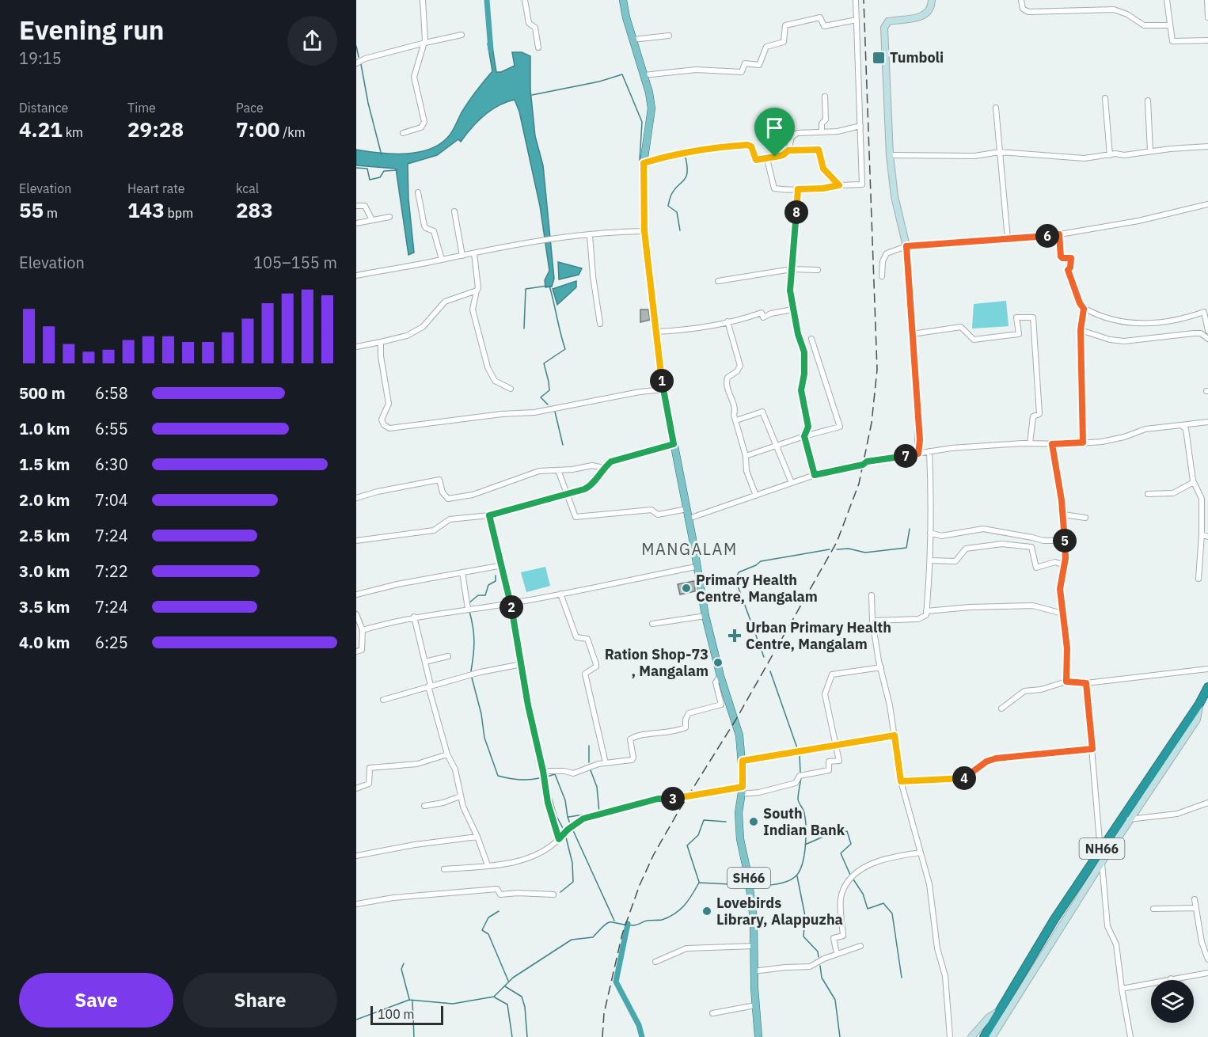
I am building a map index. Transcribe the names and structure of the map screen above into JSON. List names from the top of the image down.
{
  "streets": {
    "highway": ["NH66"],
    "main road": ["SH66"]
  },
  "districts": ["MANGALAM"],
  "places": {
    "transit": ["Tumboli"],
    "other": [
      "Primary Health Centre, Mangalam",
      "Ration Shop-73 , Mangalam",
      "South Indian Bank",
      "Lovebirds Library, Alappuzha"
    ],
    "health": ["Urban Primary Health Centre, Mangalam"]
  },
  "scale_bar": "100 m",
  "page": {
    "heading": ["Evening run", "19:15"],
    "stats": [
      ["Distance", "4.21 km"],
      ["Time", "29:28"],
      ["Pace", "7:00 /km"],
      ["Elevation", "55 m"],
      ["Heart rate", "143 bpm"],
      ["kcal", "283"]
    ],
    "pins": [
      "8",
      "6",
      "1",
      "7",
      "5",
      "2",
      "4",
      "3"
    ],
    "chart": ["Elevation", "105–155 m"],
    "list": [
      {
        "name": "500 m",
        "note": "6:58"
      },
      {
        "name": "1.0 km",
        "note": "6:55"
      },
      {
        "name": "1.5 km",
        "note": "6:30"
      },
      {
        "name": "2.0 km",
        "note": "7:04"
      },
      {
        "name": "2.5 km",
        "note": "7:24"
      },
      {
        "name": "3.0 km",
        "note": "7:22"
      },
      {
        "name": "3.5 km",
        "note": "7:24"
      },
      {
        "name": "4.0 km",
        "note": "6:25"
      }
    ],
    "buttons": ["Save", "Share"],
    "scale": "100 m"
  }
}
